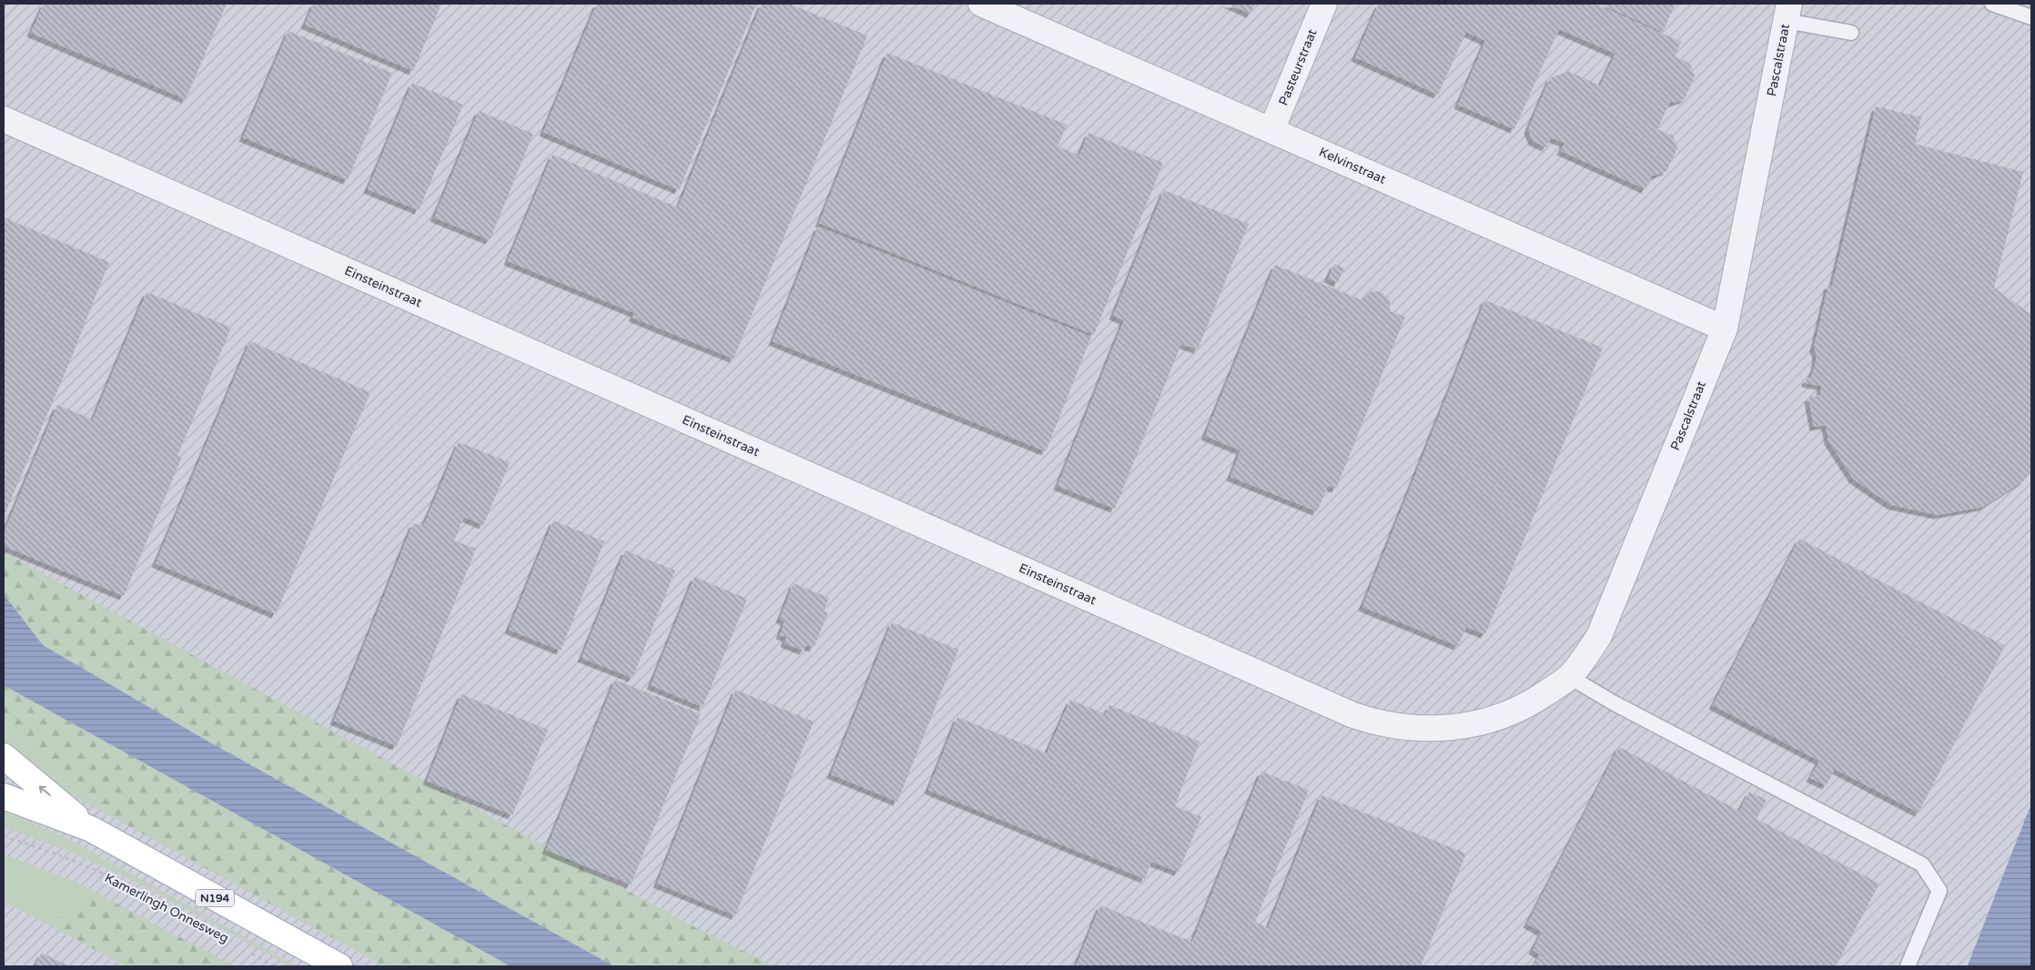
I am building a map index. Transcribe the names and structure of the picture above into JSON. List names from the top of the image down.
{
  "streets": {
    "main road": ["N194"],
    "street": [
      "Pascalstraat",
      "Pasteurstraat",
      "Kelvinstraat",
      "Einsteinstraat"
    ],
    "path": ["Kamerlingh Onnesweg"]
  },
  "crossings": [
    ["Pascalstraat", "Kelvinstraat"],
    ["Pascalstraat", "Einsteinstraat"],
    ["Pasteurstraat", "Kelvinstraat"]
  ]
}
